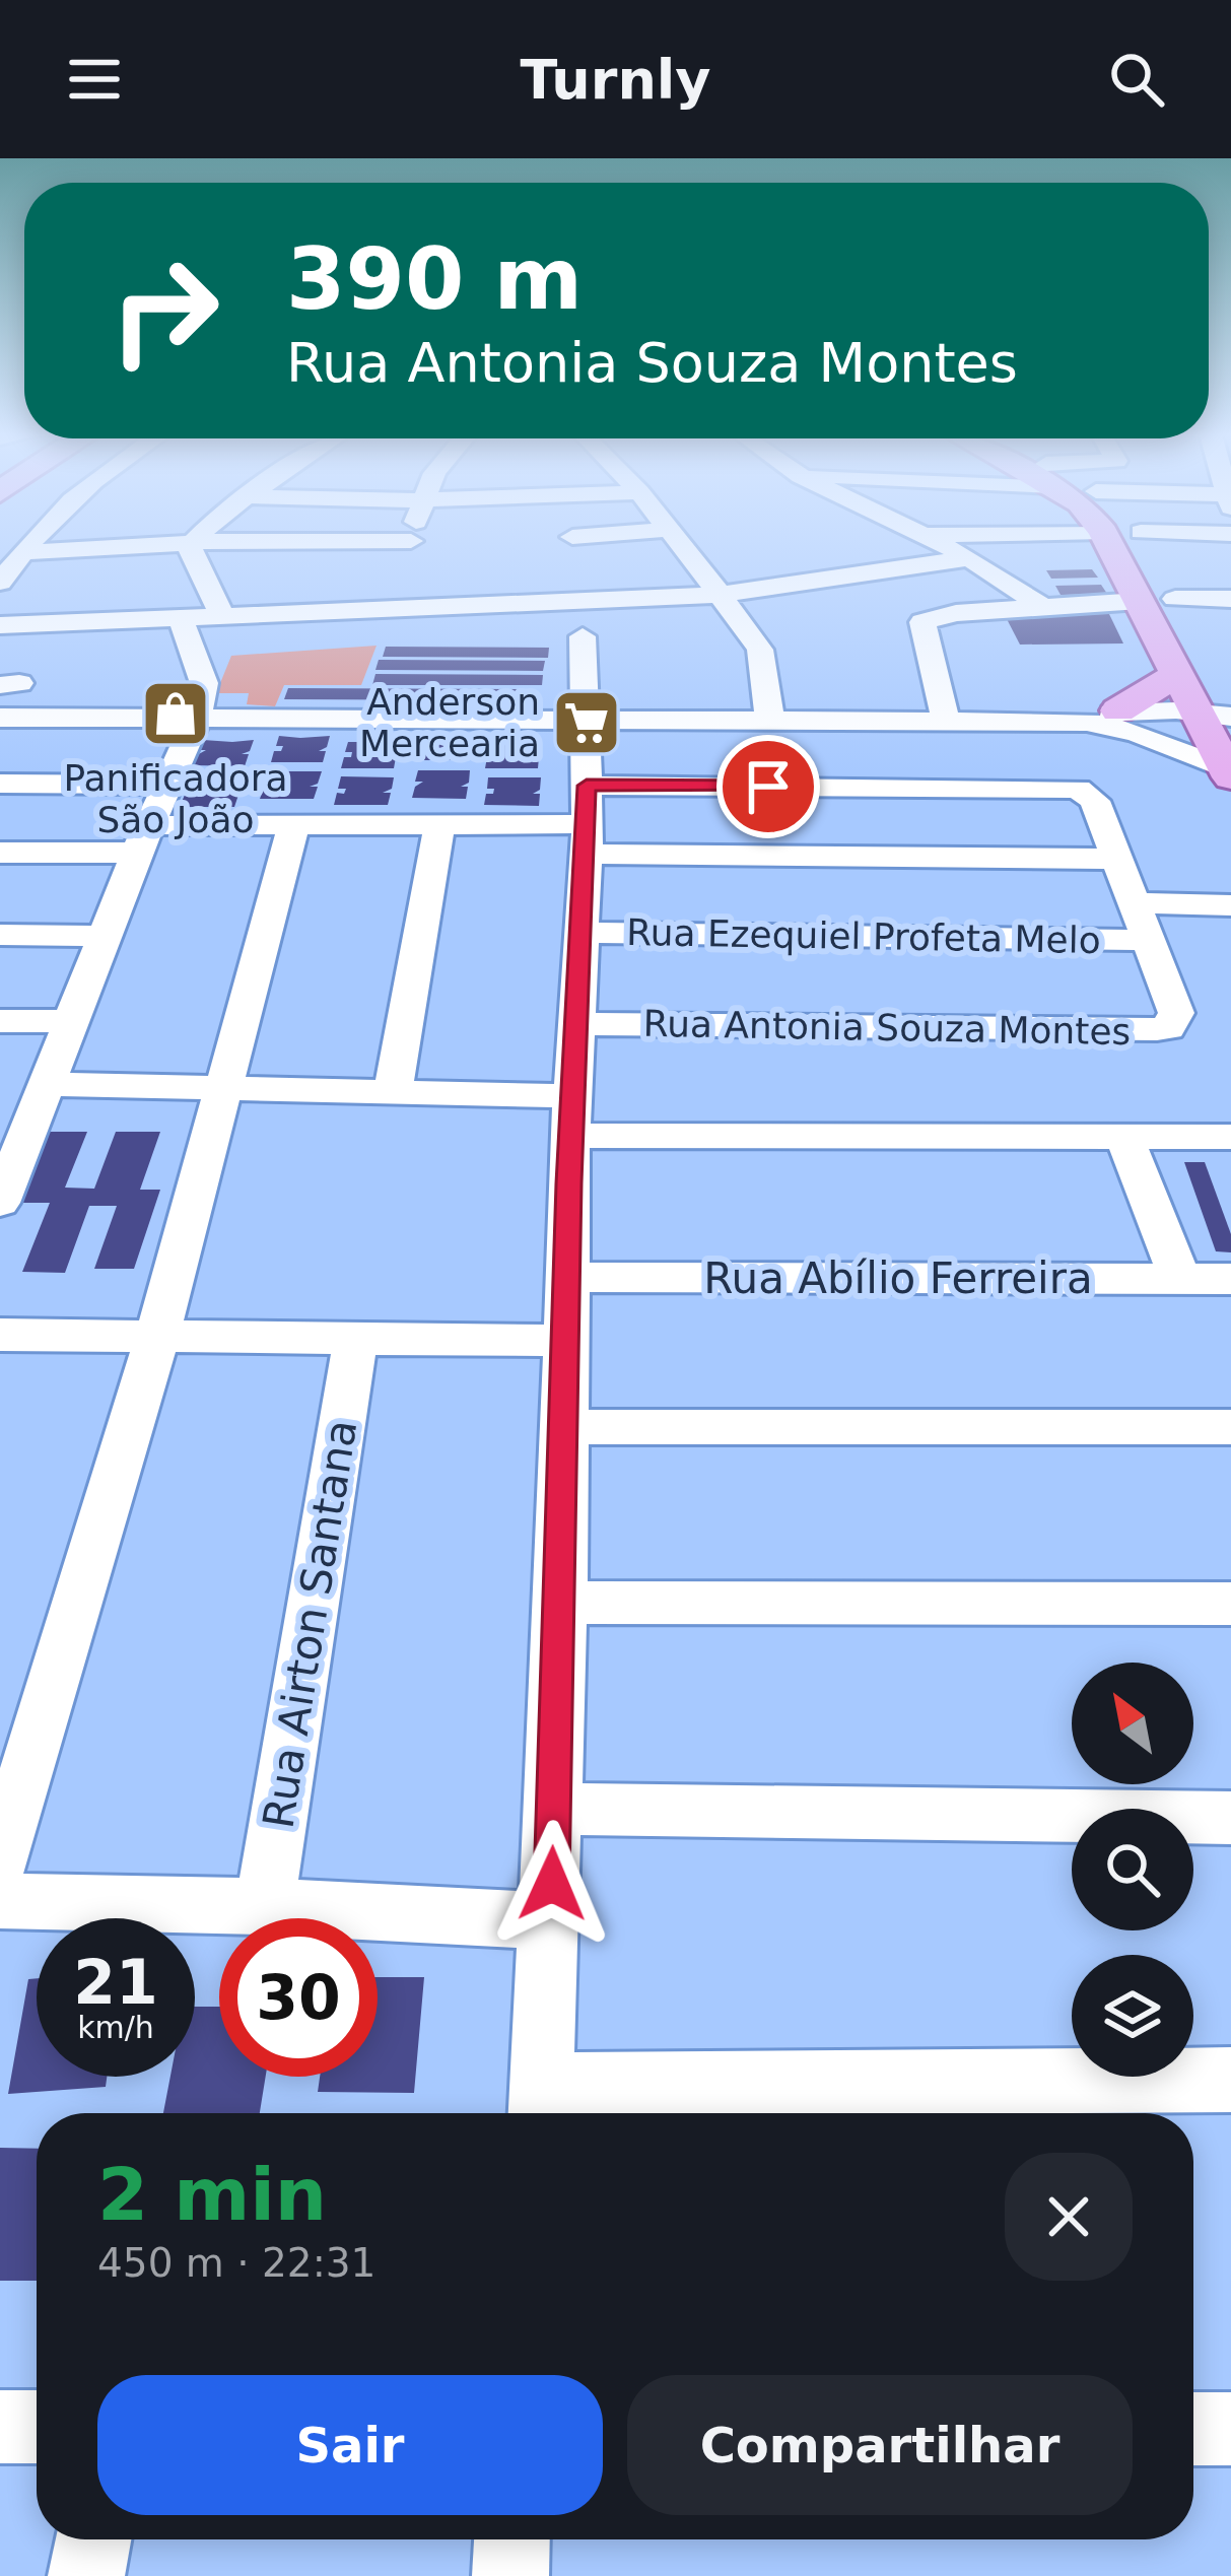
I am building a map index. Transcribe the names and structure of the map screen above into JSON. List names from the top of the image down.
{
  "streets": {
    "street": [
      "Rua Ezequiel Profeta Melo",
      "Rua Antonia Souza Montes",
      "Rua Abílio Ferreira",
      "Rua Airton Santana"
    ]
  },
  "crossings": [
    ["Rua Ezequiel Profeta Melo", "Rua Antonia Souza Montes"]
  ],
  "places": {
    "shop": ["Panificadora São João"],
    "supermarket": ["Anderson Mercearia"]
  },
  "north": "top left",
  "page": {
    "header": "Turnly",
    "turn": ["390 m", "Rua Antonia Souza Montes"],
    "speed": "21 km/h",
    "limit": "30",
    "heading": ["2 min", "450 m · 22:31"],
    "buttons": ["Sair", "Compartilhar"]
  }
}
